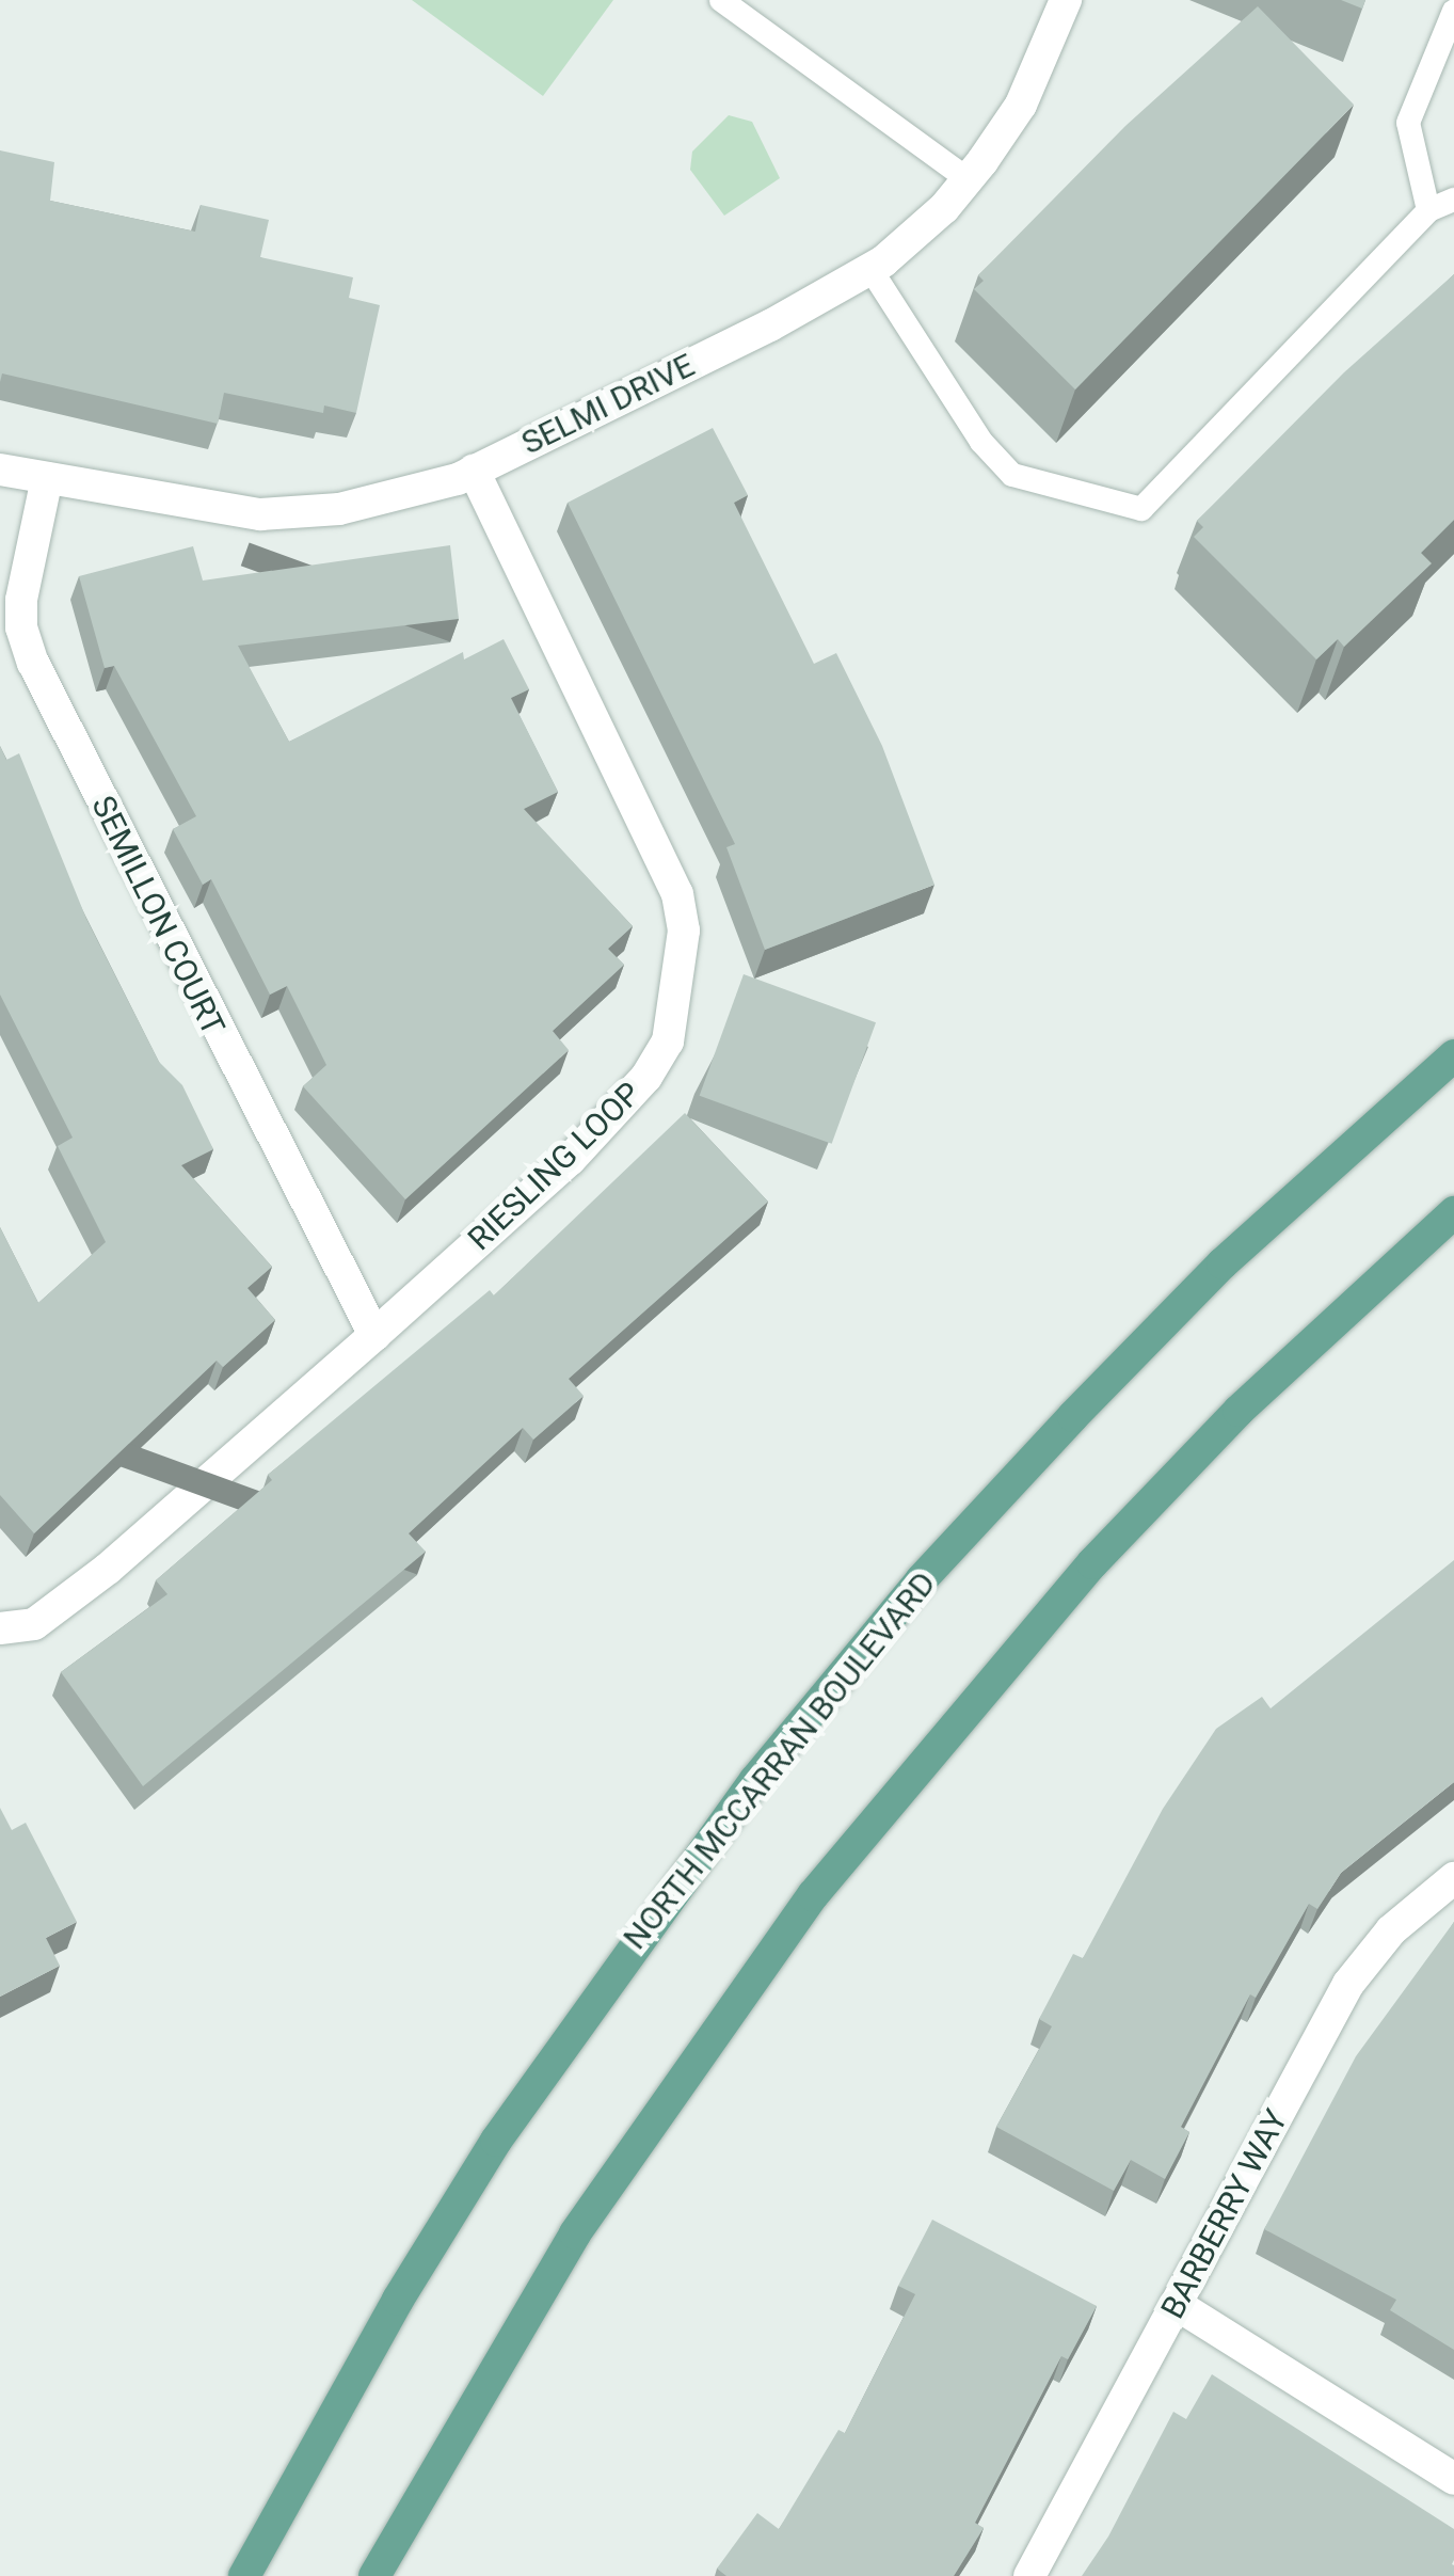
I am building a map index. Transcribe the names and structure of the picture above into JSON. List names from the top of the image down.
{
  "streets": {
    "main road": ["NORTH MCCARRAN BOULEVARD"],
    "street": [
      "SELMI DRIVE",
      "SEMILLON COURT",
      "RIESLING LOOP",
      "BARBERRY WAY"
    ]
  },
  "crossings": [
    ["SELMI DRIVE", "SEMILLON COURT"],
    ["SELMI DRIVE", "RIESLING LOOP"],
    ["SEMILLON COURT", "RIESLING LOOP"]
  ]
}
